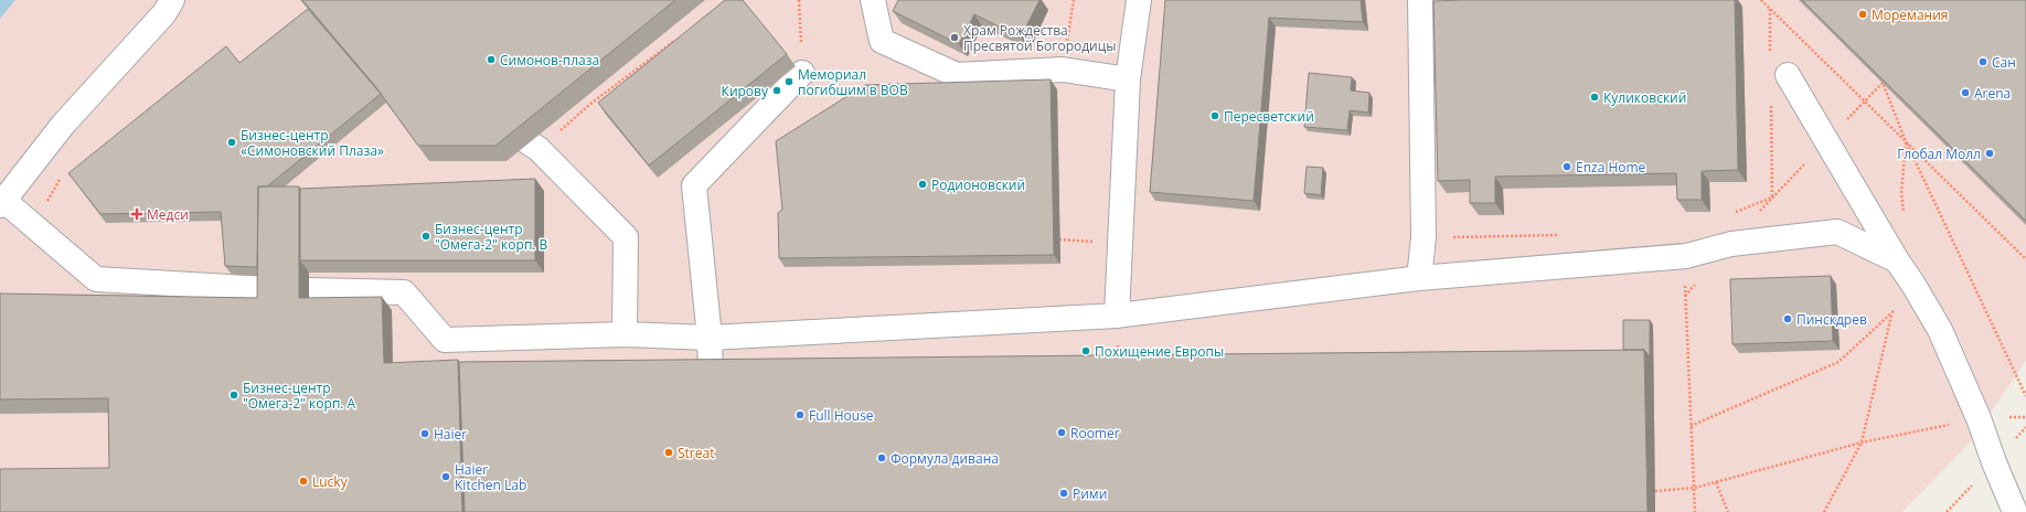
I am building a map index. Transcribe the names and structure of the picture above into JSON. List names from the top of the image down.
{
  "places": {
    "other": [
      "Моремания",
      "Храм Рождества Пресвятой Богородицы",
      "Симонов-плаза",
      "Сан",
      "Мемориал погибшим в ВОВ",
      "Кирову",
      "Arena",
      "Куликовский",
      "Пересветский",
      "Бизнес-центр «Симоновский Плаза»",
      "Глобал Молл",
      "Enza Home",
      "Родионовский",
      "Бизнес-центр \"Омега-2\" корп. B",
      "Пинскдрев",
      "Похищение Европы",
      "Бизнес-центр \"Омега-2\" корп. A",
      "Full House",
      "Roomer",
      "Haier",
      "Streat",
      "Формула дивана",
      "Haier Kitchen Lab",
      "Lucky",
      "Рими"
    ],
    "health": ["Медси"]
  }
}
